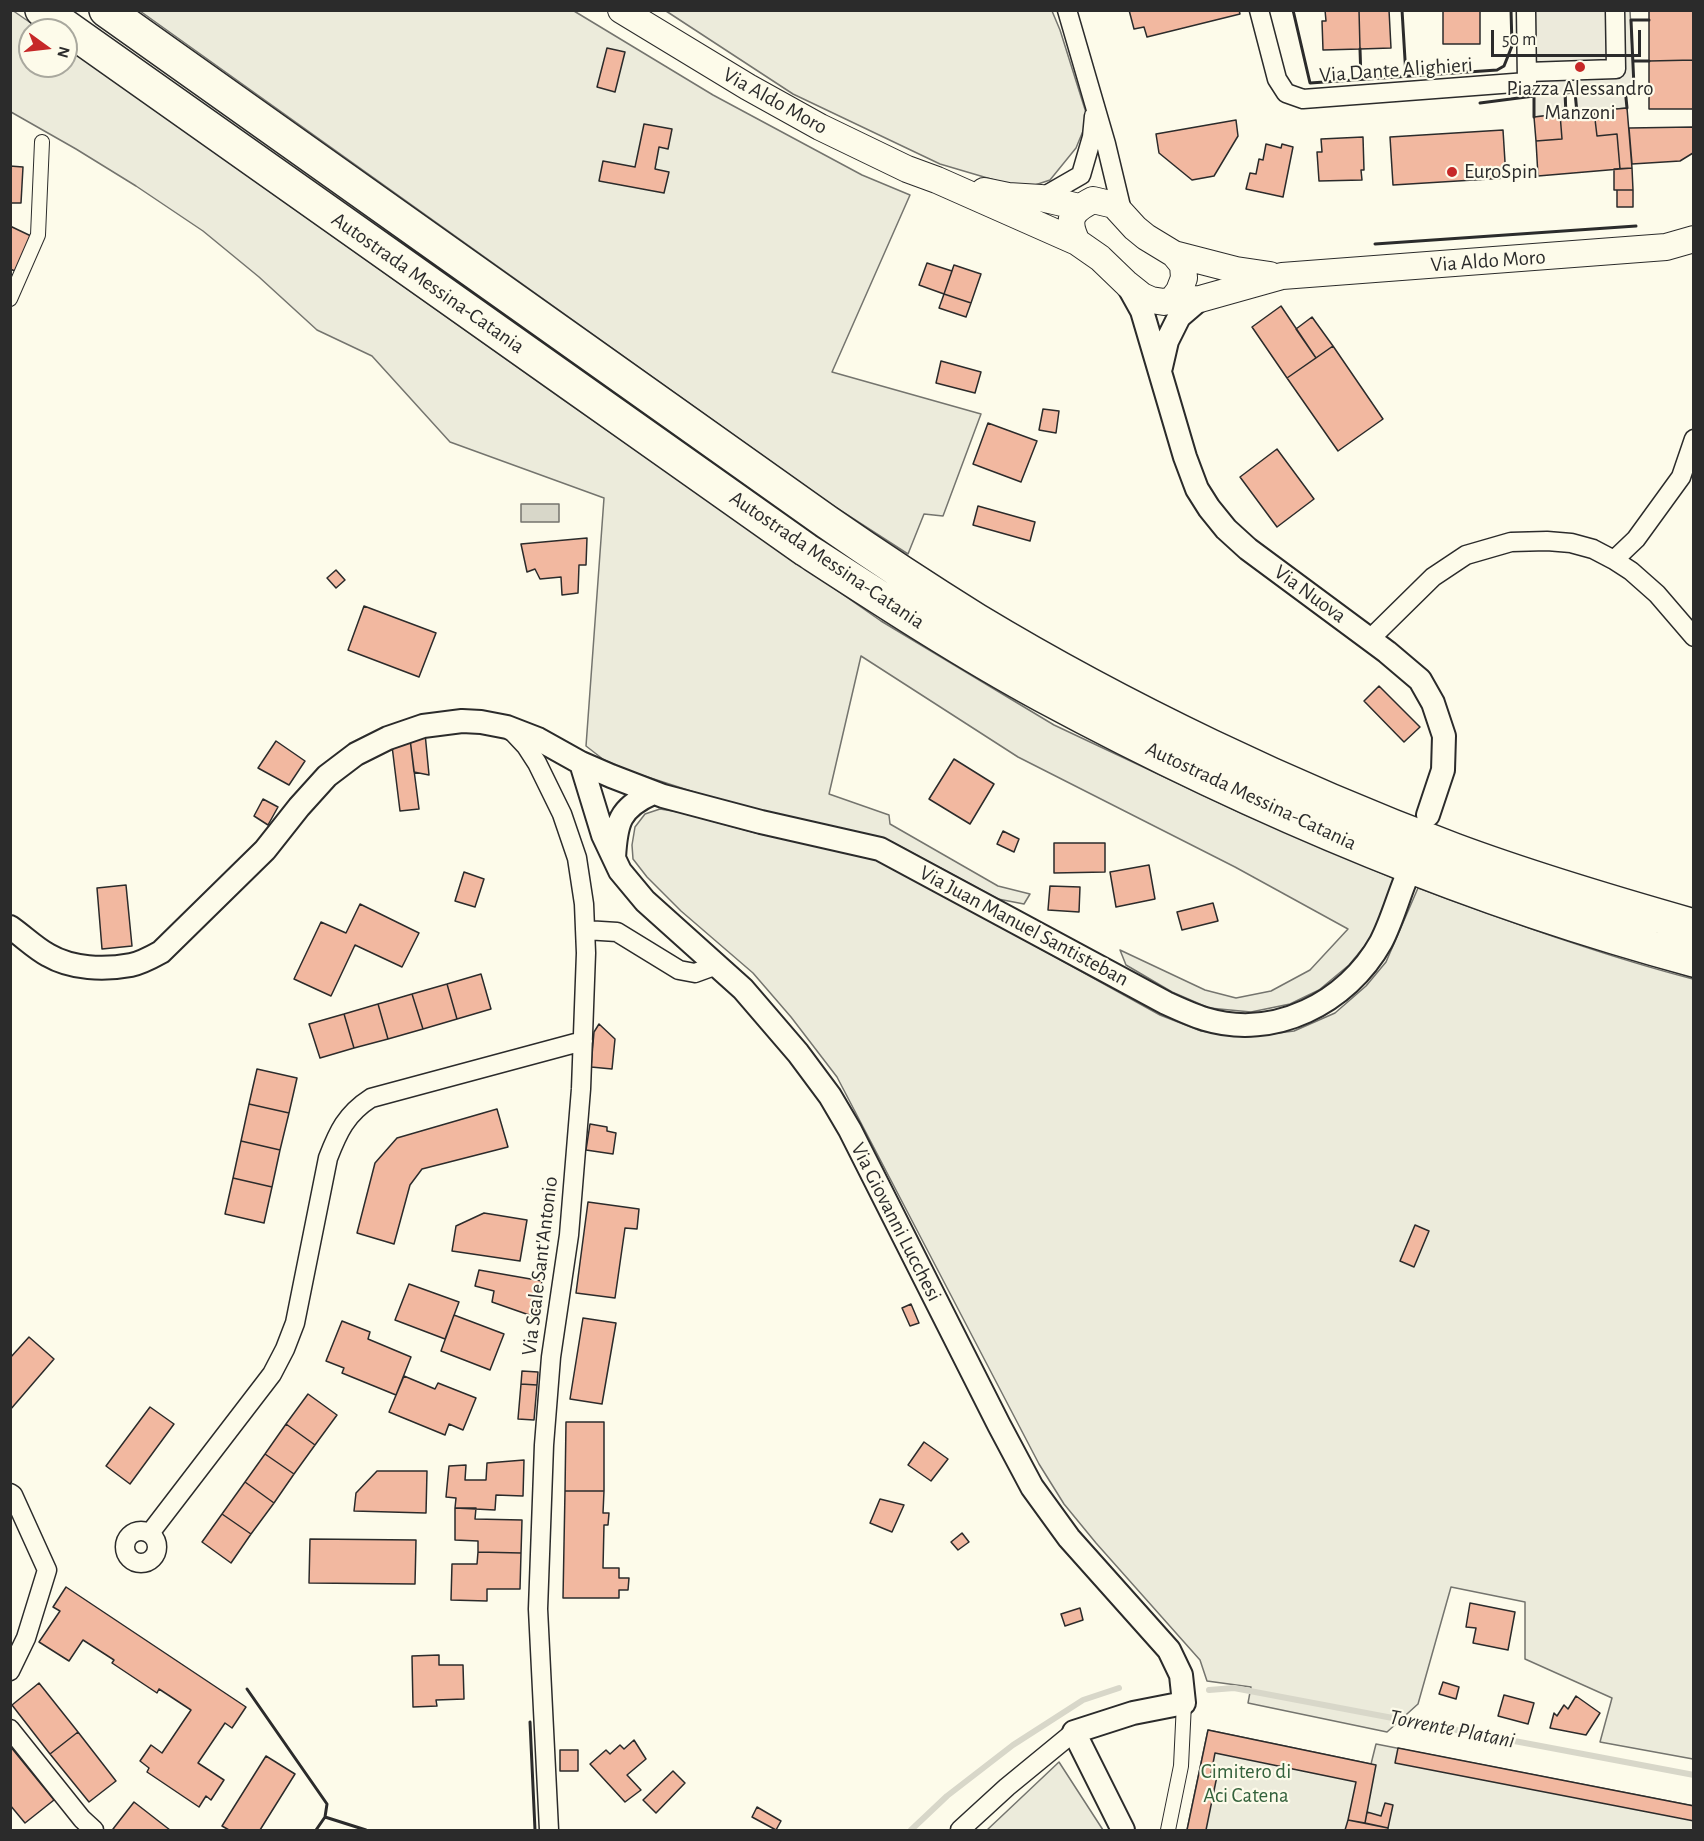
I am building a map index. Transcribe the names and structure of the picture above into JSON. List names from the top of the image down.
{
  "streets": {
    "highway": ["Autostrada Messina-Catania"],
    "main road": ["Via Aldo Moro"],
    "street": [
      "Via Dante Alighieri",
      "Via Nuova",
      "Via Juan Manuel Santisteban",
      "Via Giovanni Lucchesi",
      "Via Scale Sant'Antonio"
    ]
  },
  "crossings": [
    ["Via Juan Manuel Santisteban", "Via Giovanni Lucchesi"],
    ["Via Juan Manuel Santisteban", "Via Scale Sant'Antonio"]
  ],
  "water": ["Torrente Platani"],
  "parks": ["Cimitero di Aci Catena"],
  "places": ["Piazza Alessandro Manzoni", "EuroSpin"],
  "scale_bar": "50 m",
  "north": "right"
}
